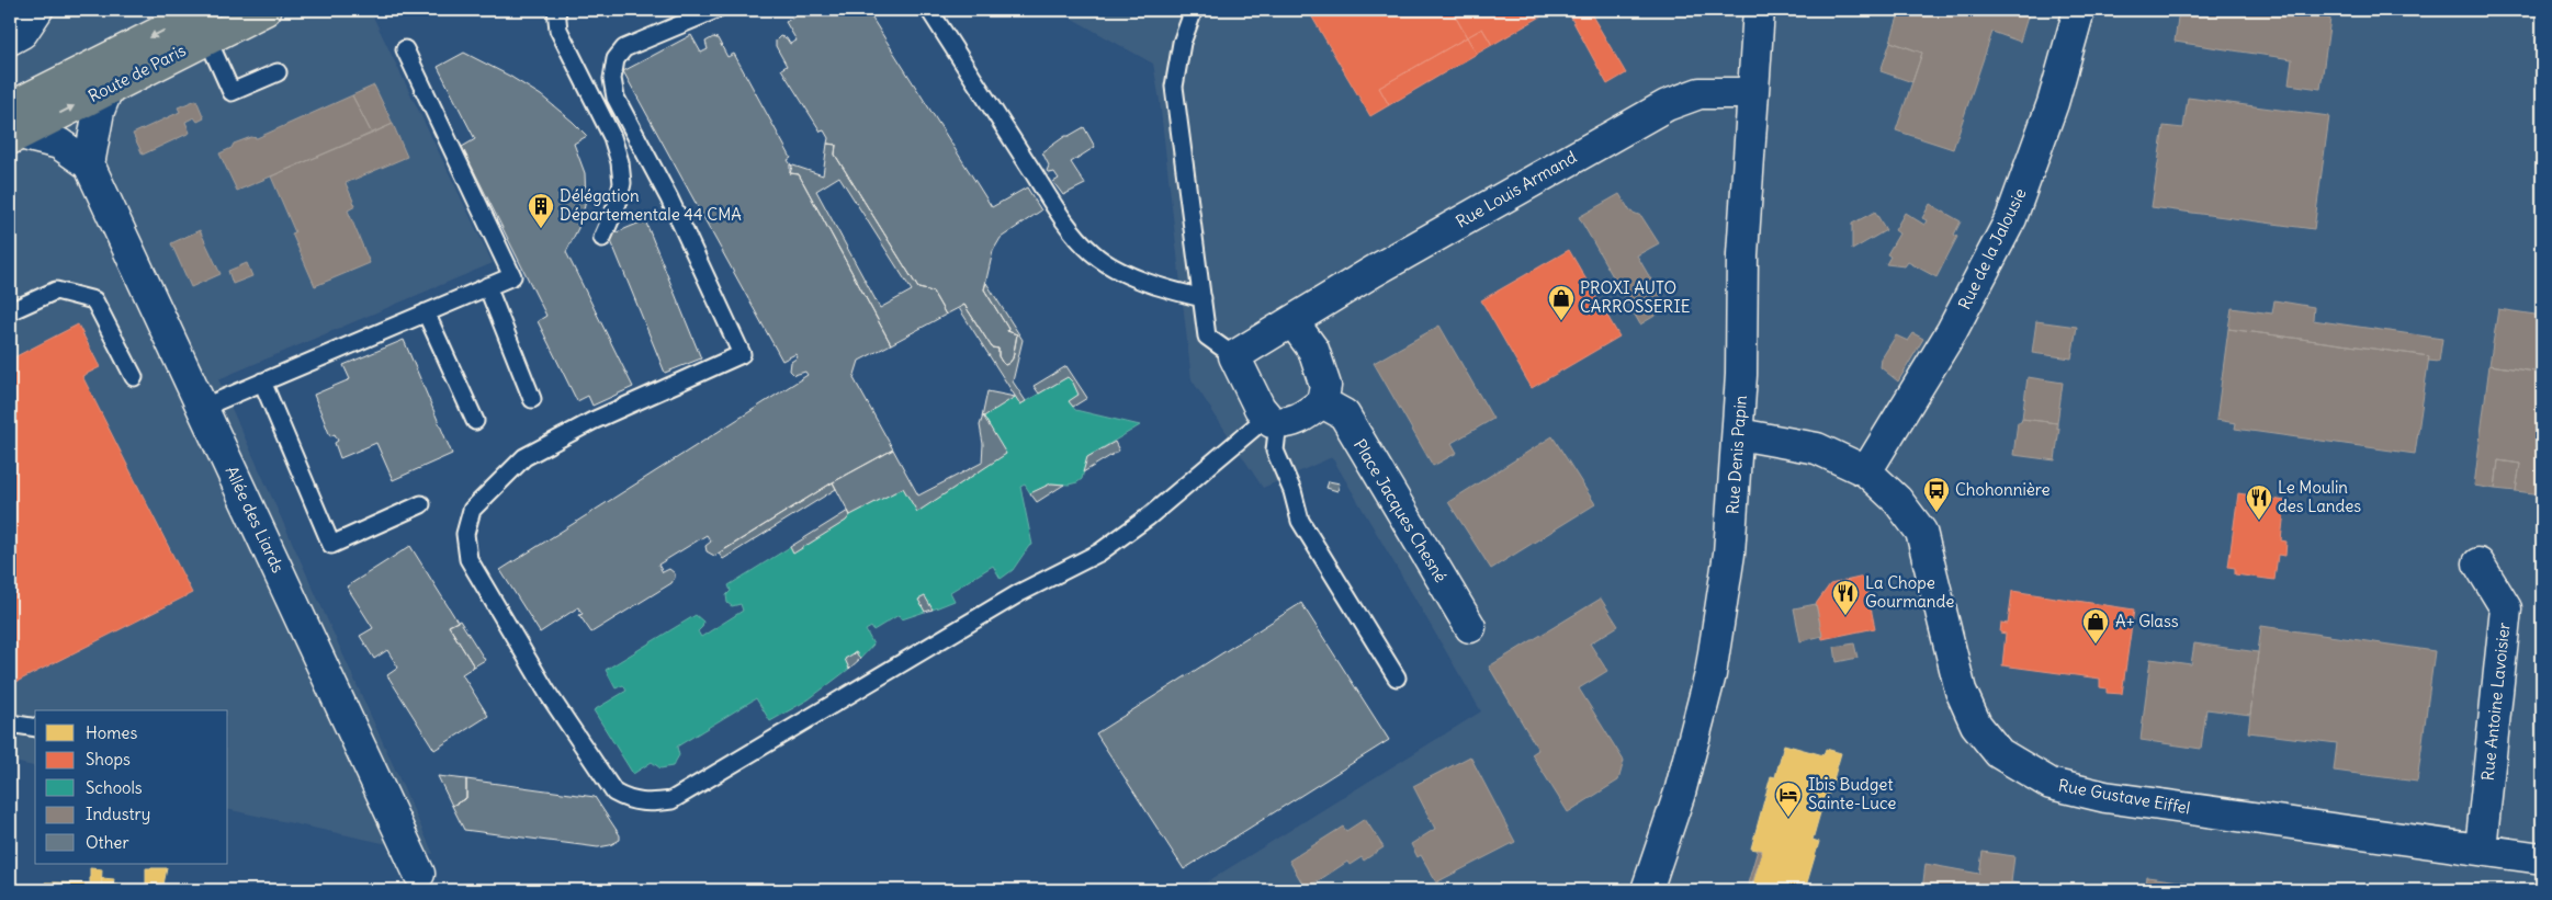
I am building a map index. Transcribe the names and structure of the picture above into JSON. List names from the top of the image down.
{
  "streets": {
    "main road": ["Route de Paris"],
    "street": [
      "Rue Louis Armand",
      "Rue de la Jalousie",
      "Rue Denis Papin",
      "Place Jacques Chesné",
      "Allée des Liards",
      "Rue Antoine Lavoisier",
      "Rue Gustave Eiffel"
    ]
  },
  "crossings": [
    ["Route de Paris", "Allée des Liards"],
    ["Rue Louis Armand", "Rue Denis Papin"],
    ["Rue Louis Armand", "Place Jacques Chesné"],
    ["Rue de la Jalousie", "Rue Gustave Eiffel"],
    ["Rue Denis Papin", "Rue Gustave Eiffel"],
    ["Rue Antoine Lavoisier", "Rue Gustave Eiffel"]
  ],
  "places": {
    "building": ["Délégation Départementale 44 CMA"],
    "shop": ["PROXI AUTO CARROSSERIE", "A+ Glass"],
    "bus stop": ["Chohonnière"],
    "restaurant": ["Le Moulin des Landes", "La Chope Gourmande"],
    "hotel": ["Ibis Budget Sainte-Luce"]
  },
  "legend": [
    "Homes",
    "Shops",
    "Schools",
    "Industry",
    "Other"
  ]
}
